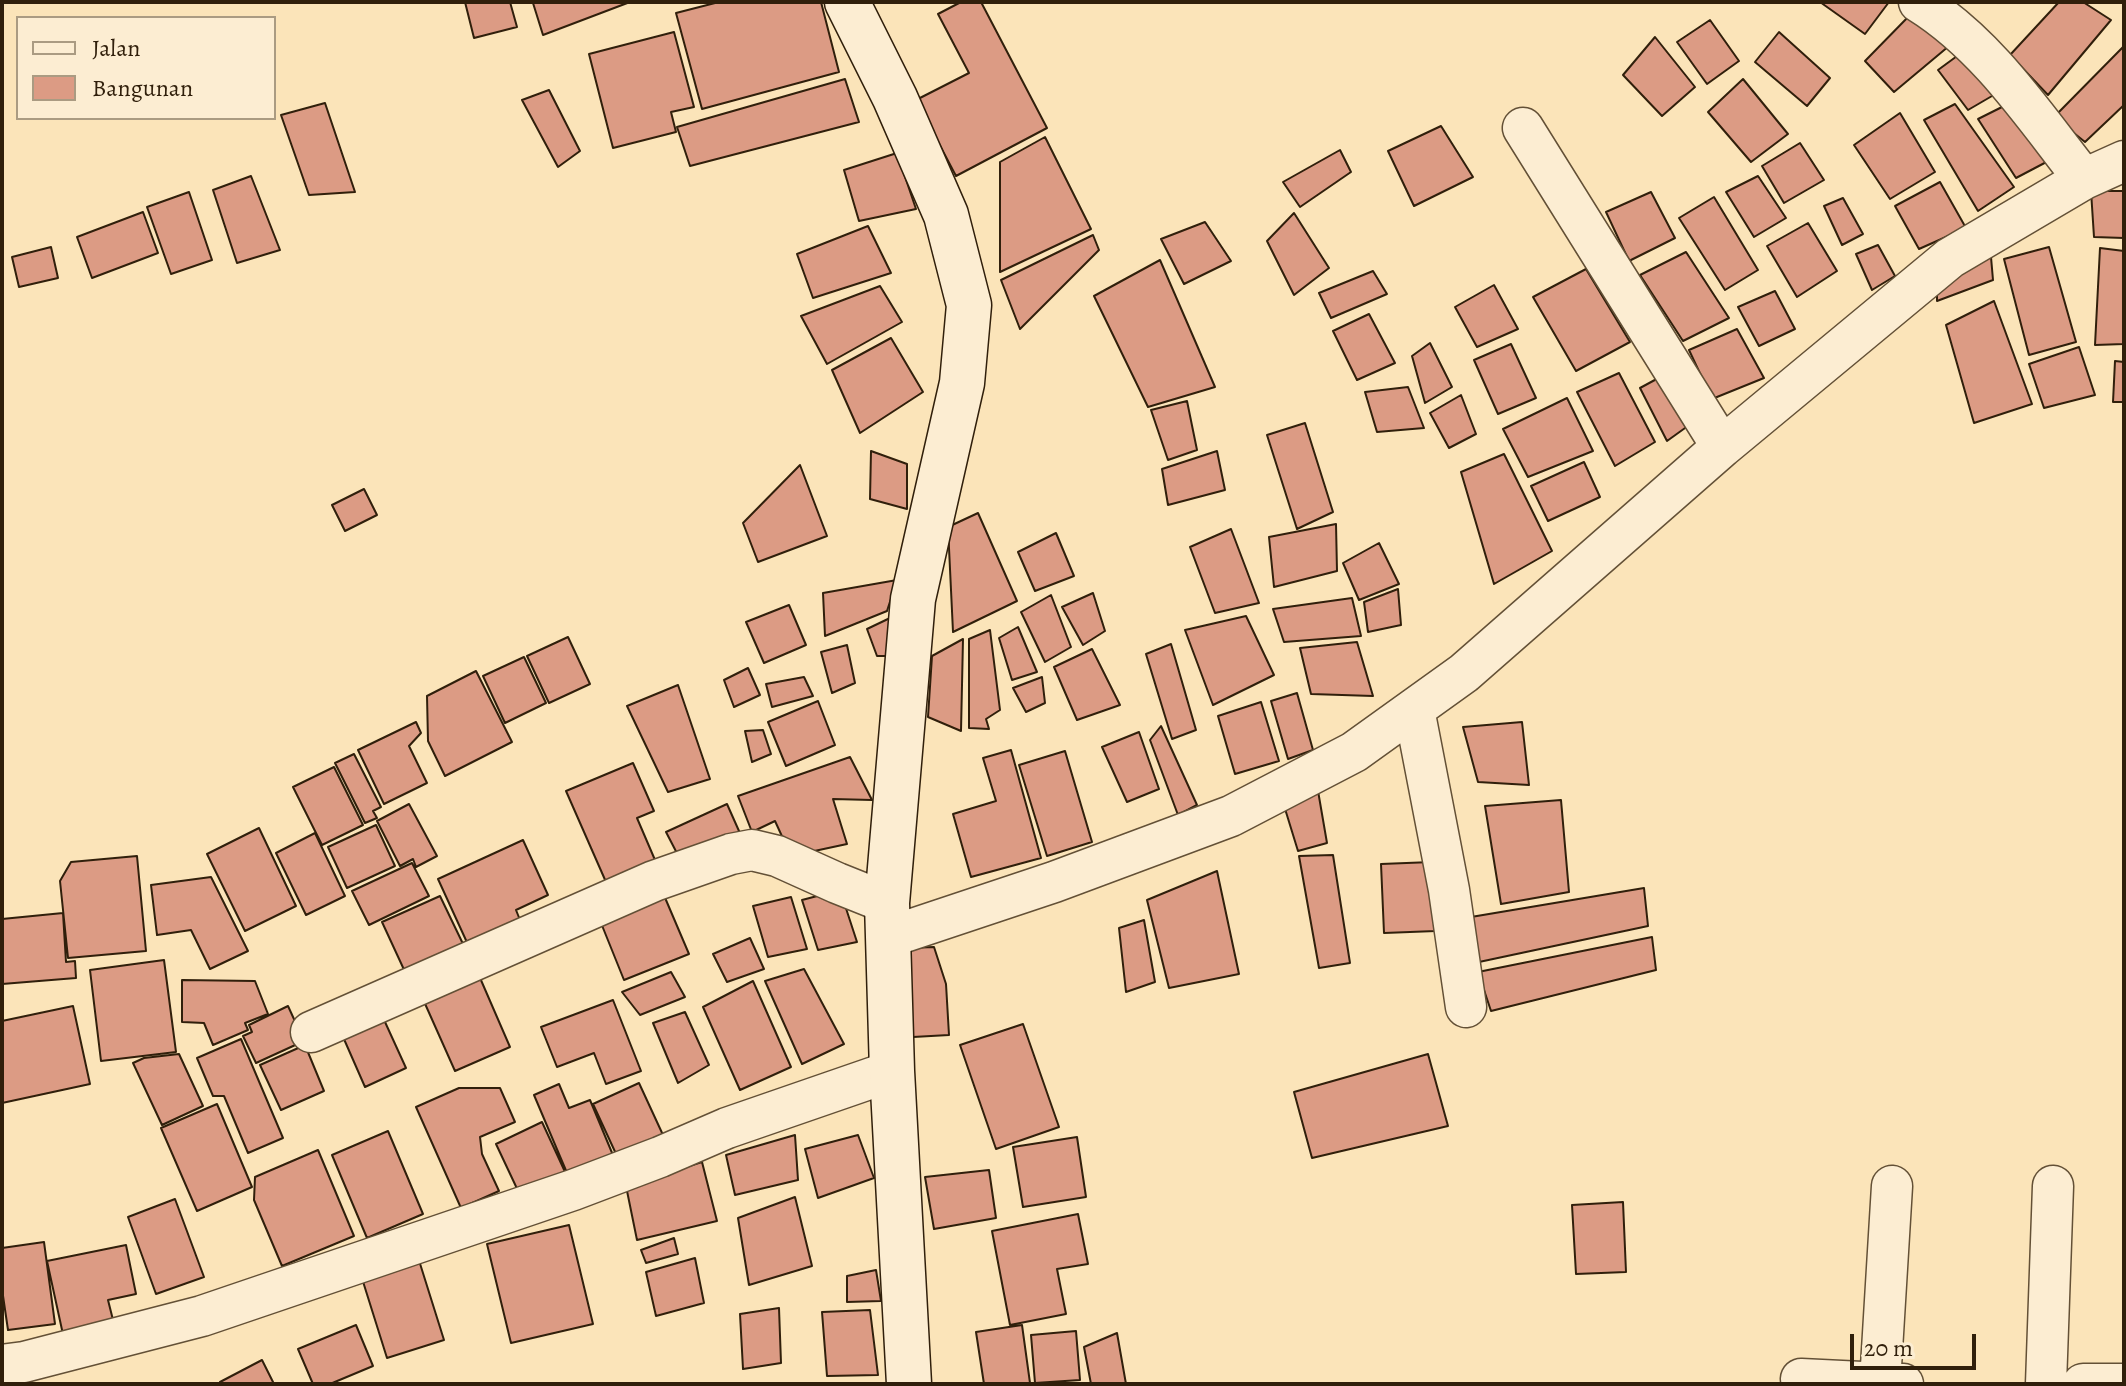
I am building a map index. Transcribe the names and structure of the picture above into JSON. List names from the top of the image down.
{
  "legend": ["Jalan", "Bangunan"],
  "scale_bar": "20 m"
}
